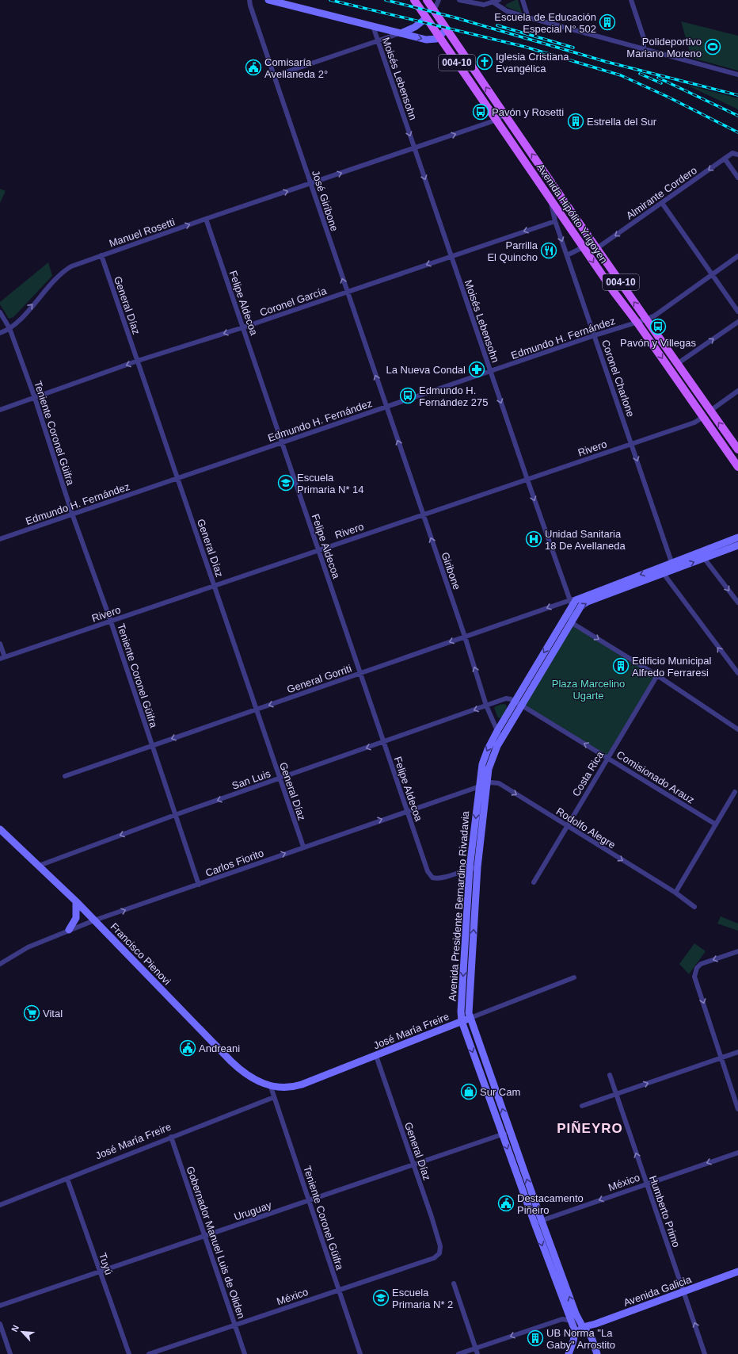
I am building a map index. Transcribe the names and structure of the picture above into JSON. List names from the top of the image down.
{
  "streets": {
    "main road": [
      "004-10",
      "Avenida Hipólito Yrigoyen",
      "Avenida Presidente Bernardino Rivadavia",
      "Francisco Pienovi",
      "José María Freire",
      "Avenida Galicia"
    ],
    "street": [
      "Moisés Lebensohn",
      "Almirante Cordero",
      "José Giribone",
      "Manuel Rosetti",
      "Coronel García",
      "Felipe Aldecoa",
      "General Díaz",
      "Edmundo H. Fernández",
      "Coronel Charlone",
      "Teniente Coronel Güifra",
      "Rivero",
      "Giribone",
      "General Gorriti",
      "Costa Rica",
      "Comisionado Arauz",
      "San Luis",
      "Rodolfo Alegre",
      "Carlos Fiorito",
      "México",
      "Uruguay",
      "Humberto Primo",
      "Gobernador Manuel Luis de Oliden",
      "Tuyú"
    ]
  },
  "crossings": [
    ["Moisés Lebensohn", "Manuel Rosetti"],
    ["Moisés Lebensohn", "Coronel García"],
    ["Moisés Lebensohn", "Edmundo H. Fernández"],
    ["Moisés Lebensohn", "Rivero"],
    ["Moisés Lebensohn", "General Gorriti"],
    ["Moisés Lebensohn", "Avenida Presidente Bernardino Rivadavia"],
    ["Almirante Cordero", "Avenida Hipólito Yrigoyen"],
    ["José Giribone", "Manuel Rosetti"],
    ["José Giribone", "Coronel García"],
    ["José Giribone", "Edmundo H. Fernández"],
    ["José Giribone", "Giribone"],
    ["Avenida Hipólito Yrigoyen", "Edmundo H. Fernández"],
    ["Avenida Hipólito Yrigoyen", "Coronel Charlone"],
    ["Avenida Hipólito Yrigoyen", "Rivero"],
    ["Manuel Rosetti", "Felipe Aldecoa"],
    ["Manuel Rosetti", "General Díaz"],
    ["Manuel Rosetti", "Teniente Coronel Güifra"],
    ["Coronel García", "Felipe Aldecoa"],
    ["Coronel García", "General Díaz"],
    ["Coronel García", "Coronel Charlone"],
    ["Coronel García", "Teniente Coronel Güifra"],
    ["Felipe Aldecoa", "Edmundo H. Fernández"],
    ["Felipe Aldecoa", "Rivero"],
    ["Felipe Aldecoa", "General Gorriti"],
    ["Felipe Aldecoa", "San Luis"],
    ["Felipe Aldecoa", "Carlos Fiorito"],
    ["Felipe Aldecoa", "Avenida Presidente Bernardino Rivadavia"],
    ["General Díaz", "Edmundo H. Fernández"],
    ["General Díaz", "Rivero"],
    ["General Díaz", "General Gorriti"],
    ["General Díaz", "San Luis"],
    ["General Díaz", "Carlos Fiorito"],
    ["General Díaz", "José María Freire"],
    ["General Díaz", "México"],
    ["General Díaz", "Uruguay"],
    ["Edmundo H. Fernández", "Coronel Charlone"],
    ["Edmundo H. Fernández", "Teniente Coronel Güifra"],
    ["Edmundo H. Fernández", "Giribone"],
    ["Coronel Charlone", "Rivero"],
    ["Coronel Charlone", "Avenida Presidente Bernardino Rivadavia"],
    ["Teniente Coronel Güifra", "Rivero"],
    ["Teniente Coronel Güifra", "General Gorriti"],
    ["Teniente Coronel Güifra", "San Luis"],
    ["Teniente Coronel Güifra", "Carlos Fiorito"],
    ["Teniente Coronel Güifra", "Francisco Pienovi"],
    ["Teniente Coronel Güifra", "José María Freire"],
    ["Teniente Coronel Güifra", "México"],
    ["Teniente Coronel Güifra", "Uruguay"],
    ["Rivero", "Giribone"],
    ["Giribone", "General Gorriti"],
    ["Giribone", "San Luis"],
    ["Giribone", "Avenida Presidente Bernardino Rivadavia"],
    ["General Gorriti", "Avenida Presidente Bernardino Rivadavia"],
    ["Costa Rica", "Comisionado Arauz"],
    ["Costa Rica", "Rodolfo Alegre"],
    ["Comisionado Arauz", "San Luis"],
    ["Comisionado Arauz", "Avenida Presidente Bernardino Rivadavia"],
    ["San Luis", "Avenida Presidente Bernardino Rivadavia"],
    ["San Luis", "Francisco Pienovi"],
    ["Rodolfo Alegre", "Carlos Fiorito"],
    ["Rodolfo Alegre", "Avenida Presidente Bernardino Rivadavia"],
    ["Carlos Fiorito", "Avenida Presidente Bernardino Rivadavia"],
    ["Carlos Fiorito", "Francisco Pienovi"],
    ["Avenida Presidente Bernardino Rivadavia", "José María Freire"],
    ["Avenida Presidente Bernardino Rivadavia", "México"],
    ["Avenida Presidente Bernardino Rivadavia", "Uruguay"],
    ["Avenida Presidente Bernardino Rivadavia", "Avenida Galicia"],
    ["Francisco Pienovi", "José María Freire"],
    ["José María Freire", "Gobernador Manuel Luis de Oliden"],
    ["José María Freire", "Tuyú"],
    ["México", "Humberto Primo"],
    ["México", "Gobernador Manuel Luis de Oliden"],
    ["Uruguay", "Gobernador Manuel Luis de Oliden"],
    ["Uruguay", "Tuyú"],
    ["Humberto Primo", "Avenida Galicia"]
  ],
  "one_way": [
    "Moisés Lebensohn",
    "Almirante Cordero",
    "José Giribone",
    "Manuel Rosetti",
    "Coronel García",
    "Coronel Charlone",
    "Giribone",
    "General Gorriti",
    "Comisionado Arauz",
    "San Luis",
    "Rodolfo Alegre",
    "Carlos Fiorito",
    "México",
    "Humberto Primo"
  ],
  "districts": ["PIÑEYRO"],
  "parks": ["Plaza Marcelino Ugarte"],
  "places": {
    "building": [
      "Escuela de Educación Especial N° 502",
      "Estrella del Sur",
      "Edificio Municipal Alfredo Ferraresi",
      "UB Norma \"La Gaby\" Arrostito"
    ],
    "sports": ["Polideportivo Mariano Moreno"],
    "church": ["Iglesia Cristiana Evangélica"],
    "public building": ["Comisaría Avellaneda 2°", "Andreani", "Destacamento Piñeiro"],
    "bus stop": ["Pavón y Rosetti", "Pavón y Villegas", "Edmundo H. Fernández 275"],
    "restaurant": ["Parrilla El Quincho"],
    "pharmacy": ["La Nueva Condal"],
    "school or university": ["Escuela Primaria N* 14", "Escuela Primaria N* 2"],
    "hospital": ["Unidad Sanitaria 18 De Avellaneda"],
    "supermarket": ["Vital"],
    "shop": ["Sur Cam"]
  },
  "north": "top left"
}
